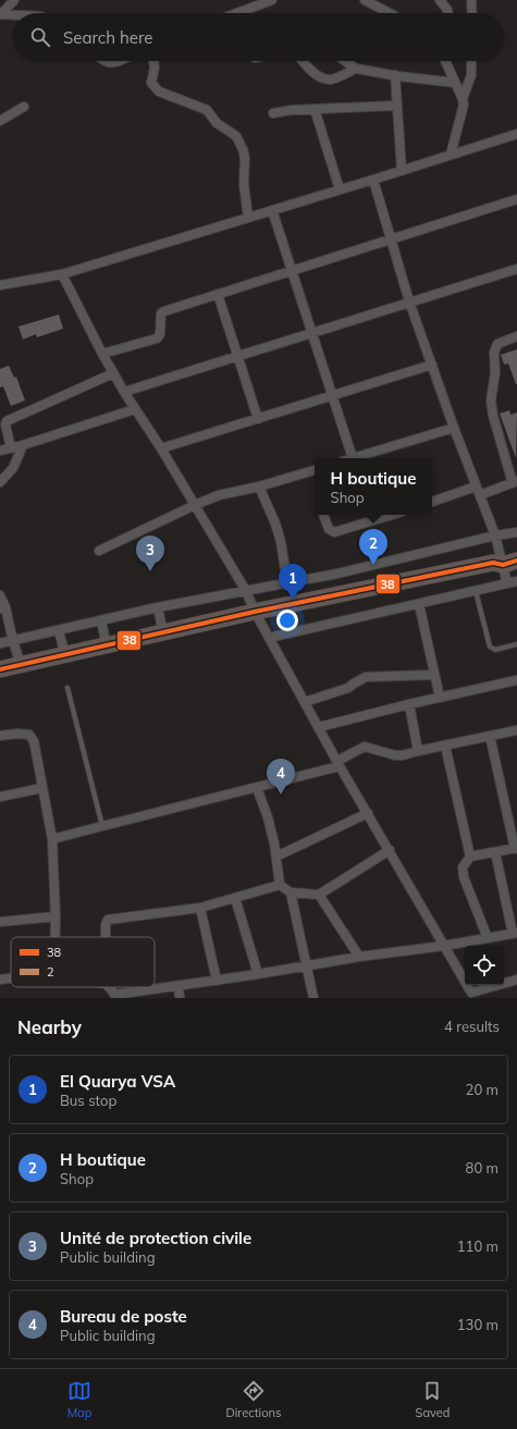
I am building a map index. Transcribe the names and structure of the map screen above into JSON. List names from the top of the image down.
{
  "lines": ["transit line 38"],
  "legend": ["38", "2"],
  "page": {
    "search": "Search here",
    "popup": ["H boutique", "Shop"],
    "pins": [
      "2",
      "3",
      "1",
      "4"
    ],
    "heading": ["Nearby", "4 results"],
    "list": [
      {
        "mark": "1",
        "name": "El Quarya VSA",
        "note": "Bus stop",
        "value": "20 m"
      },
      {
        "mark": "2",
        "name": "H boutique",
        "note": "Shop",
        "value": "80 m"
      },
      {
        "mark": "3",
        "name": "Unité de protection civile",
        "note": "Public building",
        "value": "110 m"
      },
      {
        "mark": "4",
        "name": "Bureau de poste",
        "note": "Public building",
        "value": "130 m"
      }
    ],
    "nav": ["Map", "Directions", "Saved"]
  }
}
